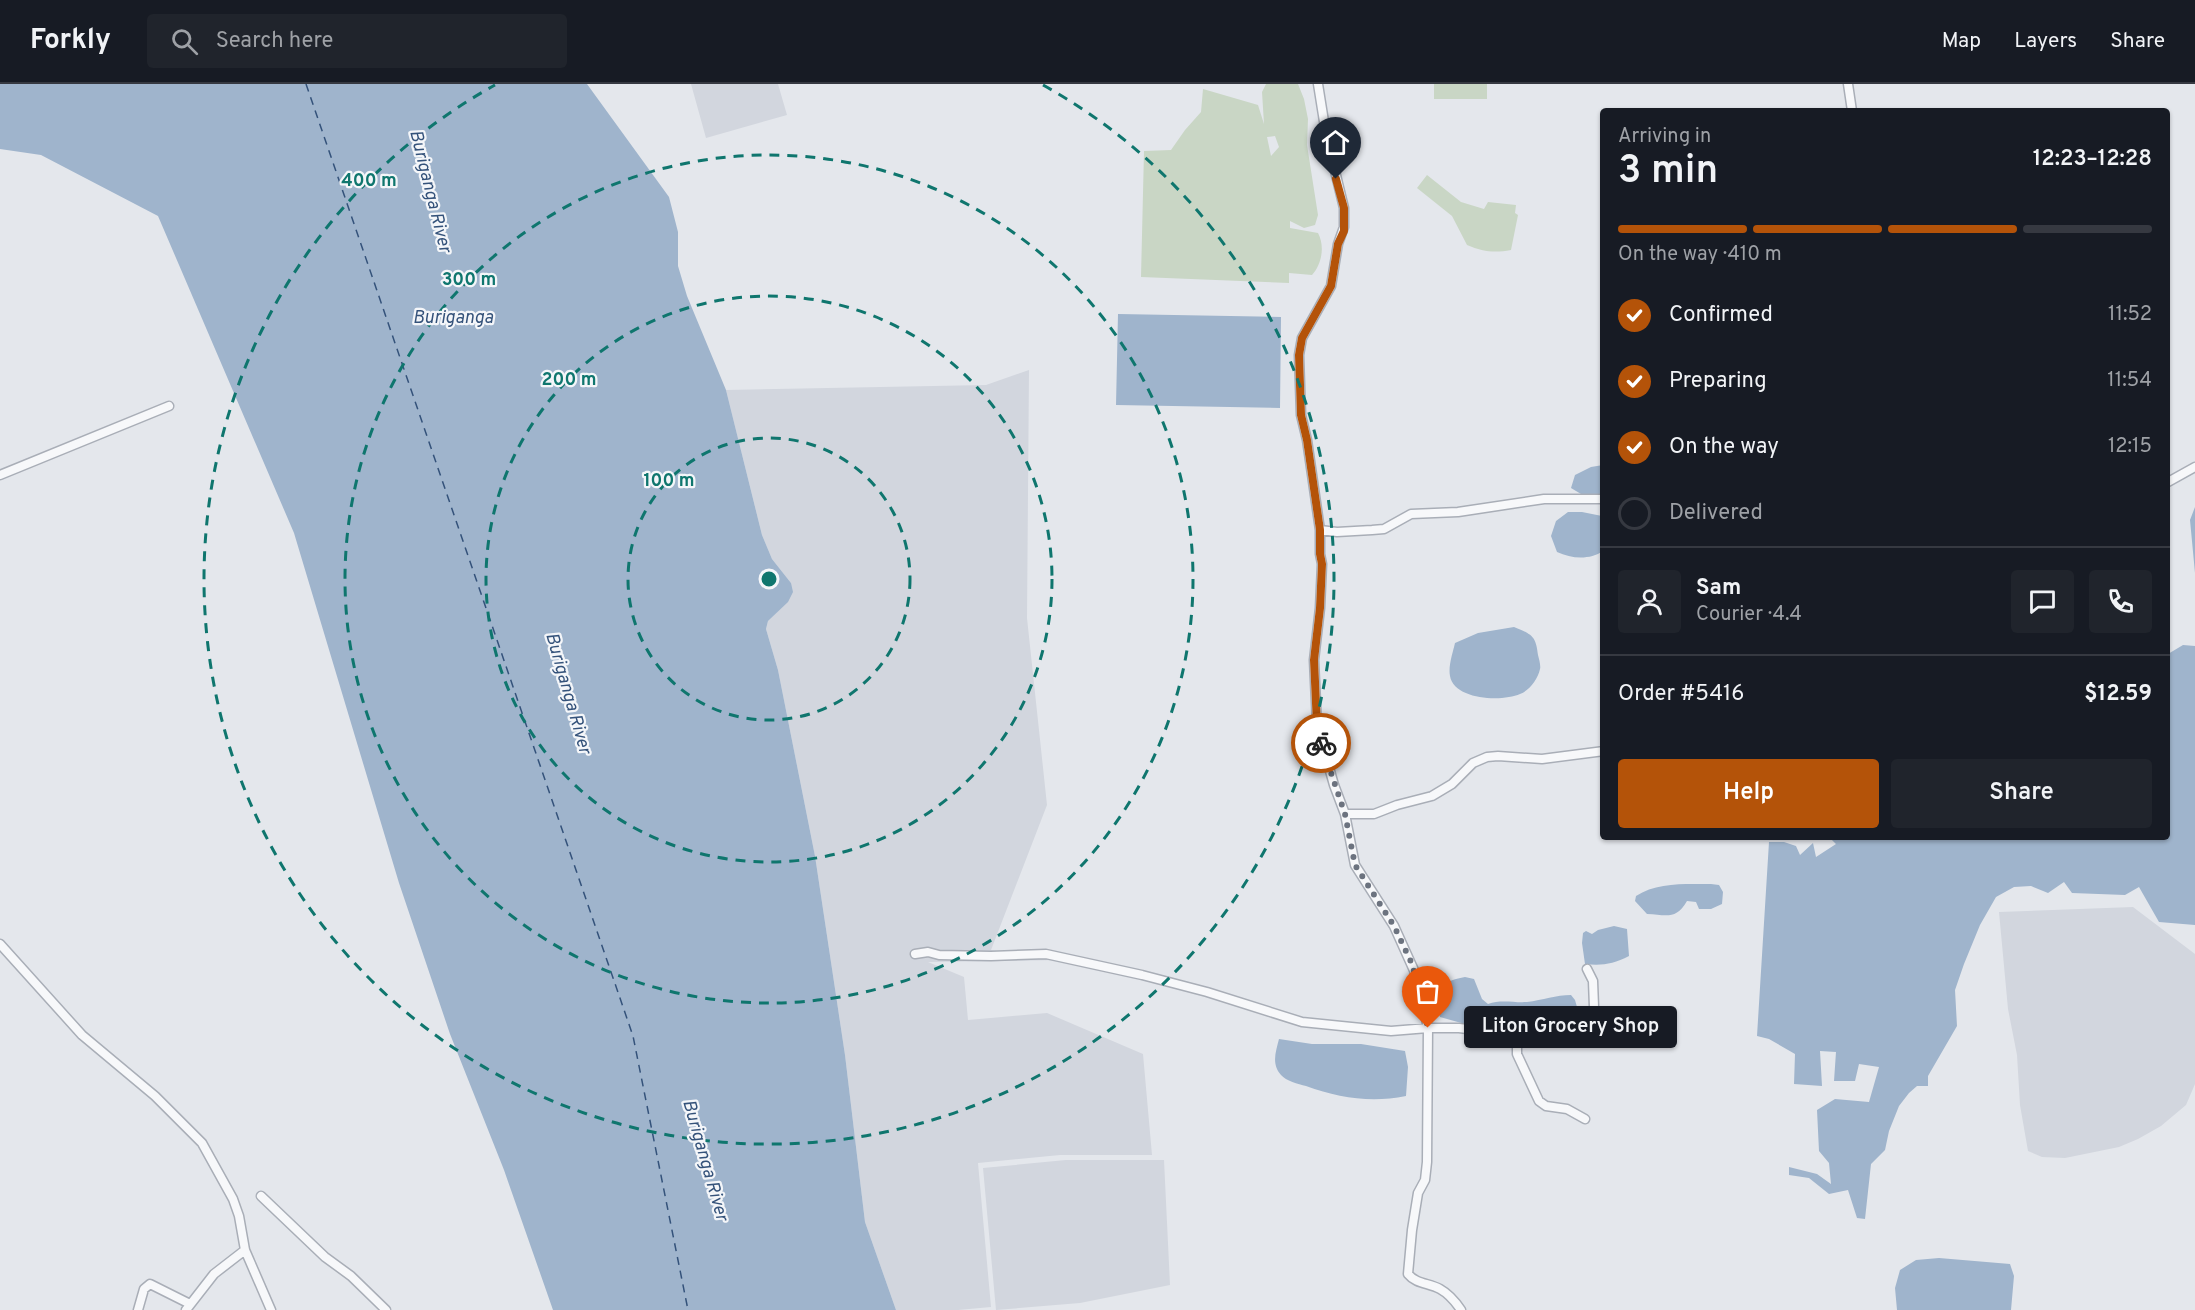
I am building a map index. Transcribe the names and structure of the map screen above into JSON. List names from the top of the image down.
{
  "water": ["Buriganga River", "Buriganga"],
  "places": ["Liton Grocery Shop"],
  "page": {
    "header": "Forkly",
    "search": "Search here",
    "nav": ["Map", "Layers", "Share"],
    "heading": ["3 min", "Arriving in", "12:23–12:28"],
    "panel": [
      "Sam",
      "Courier · 4.4",
      "Order #5416",
      "$12.59"
    ],
    "bar": "On the way · 410 m",
    "list": [
      ["Confirmed", "11:52"],
      ["Preparing", "11:54"],
      ["On the way", "12:15"],
      "Delivered"
    ],
    "buttons": ["Help", "Share"],
    "bubble": "Liton Grocery Shop"
  },
  "rings": [
    "400 m",
    "300 m",
    "200 m",
    "100 m"
  ]
}
